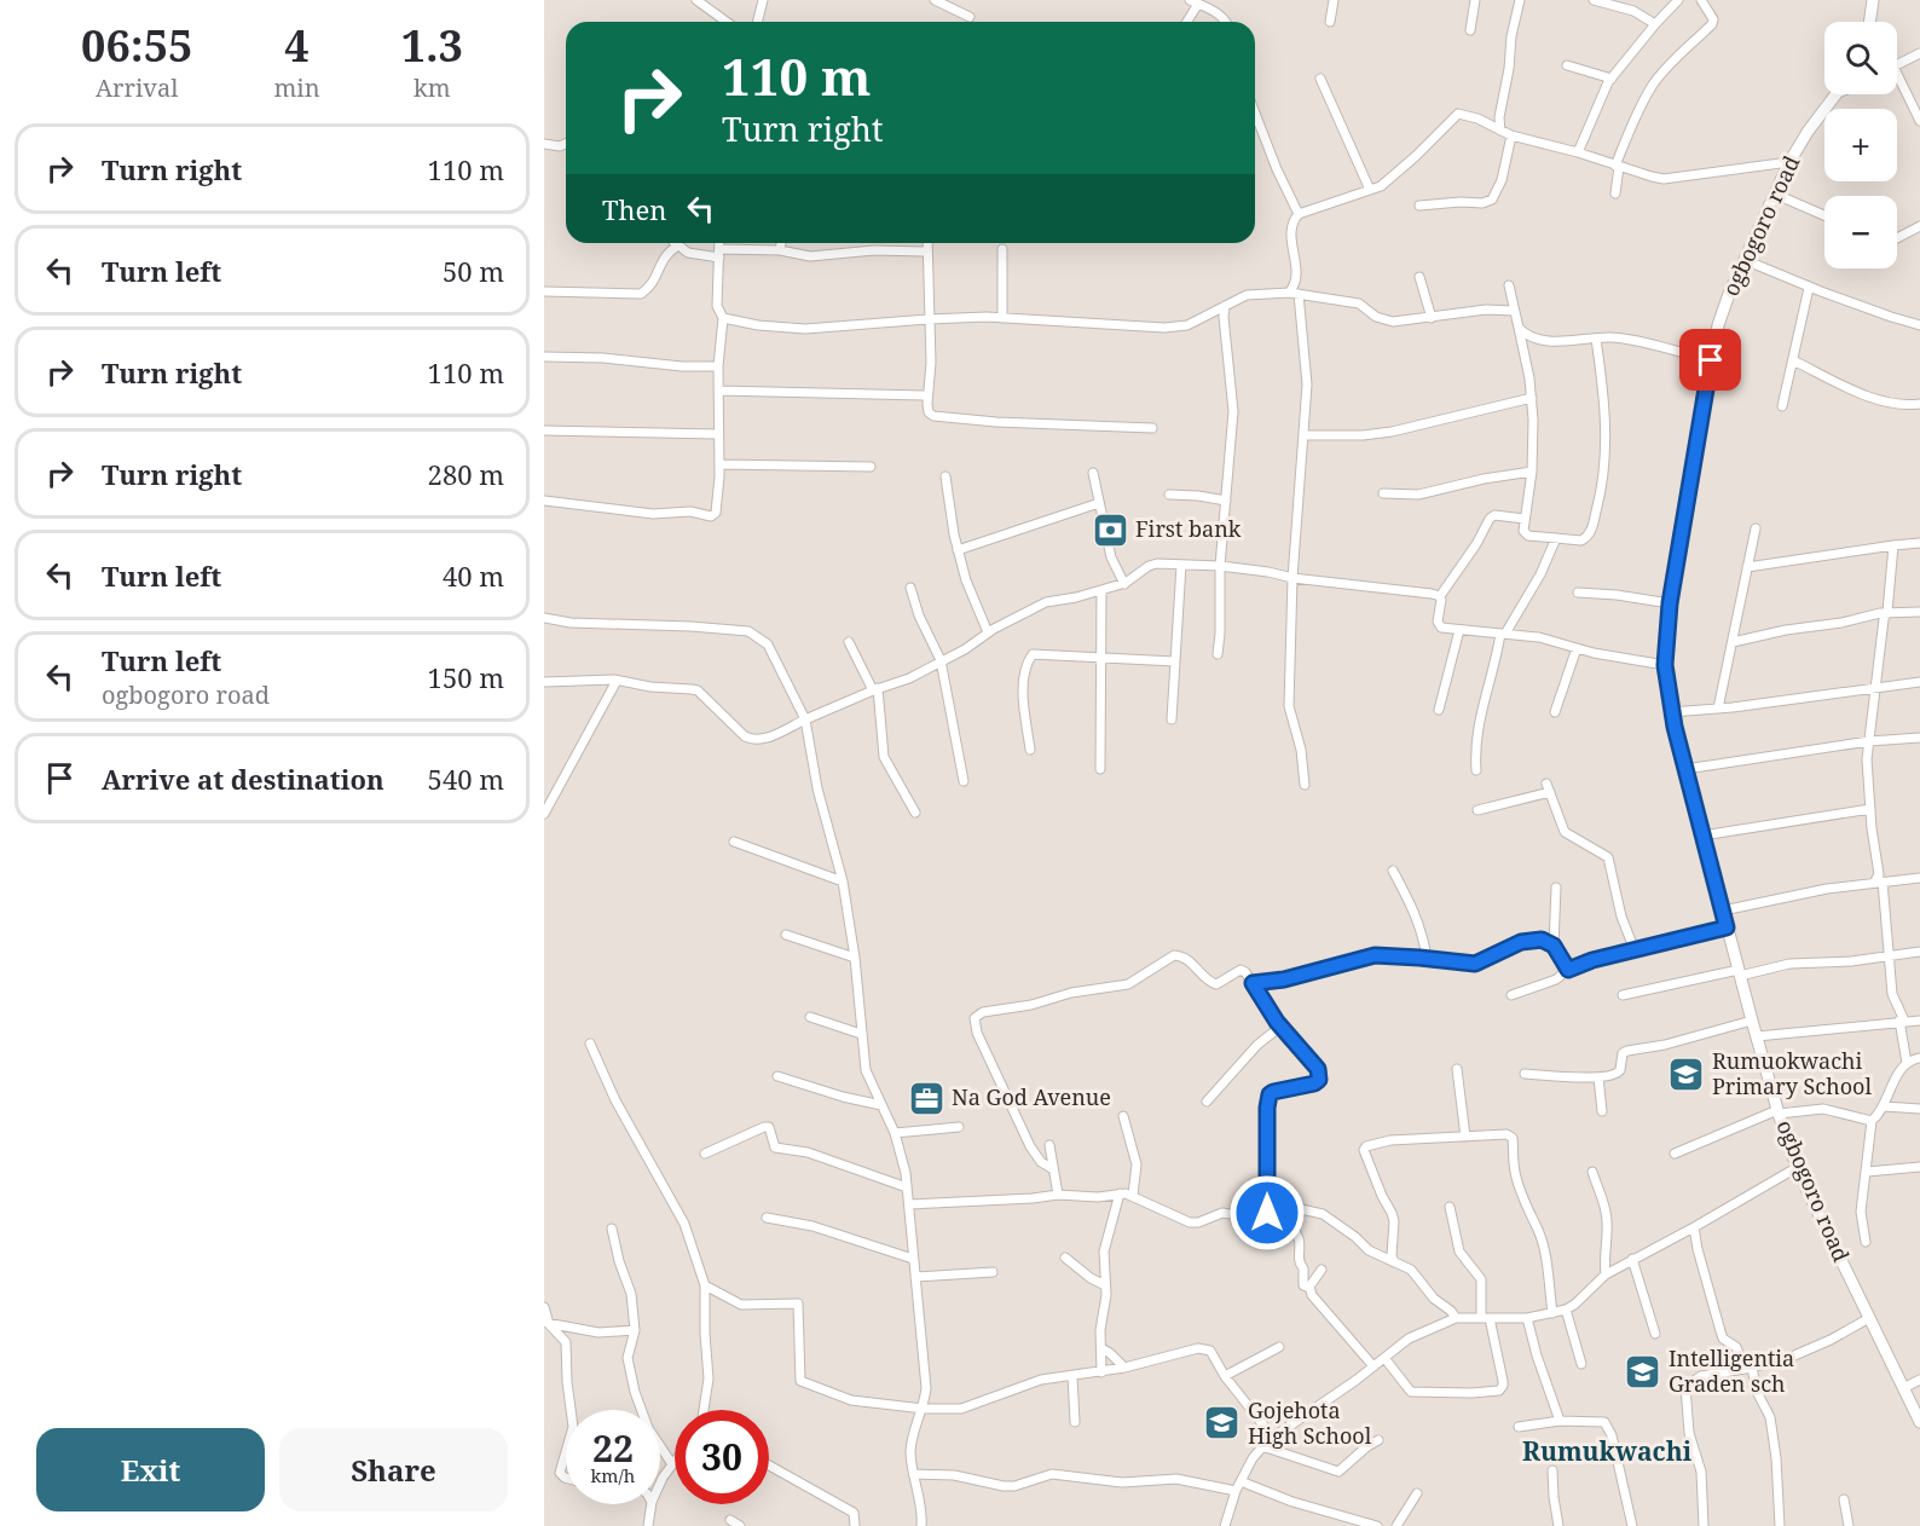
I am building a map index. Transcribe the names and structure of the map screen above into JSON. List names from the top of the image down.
{
  "streets": {
    "street": ["ogbogoro road"]
  },
  "districts": ["Rumukwachi"],
  "places": {
    "bank": ["First bank"],
    "school or university": ["Rumuokwachi Primary School", "Intelligentia Graden sch", "Gojehota High School"],
    "office": ["Na God Avenue"]
  },
  "page": {
    "eta": [
      "06:55",
      "Arrival",
      "4",
      "min",
      "1.3",
      "km"
    ],
    "map_buttons": ["+", "−"],
    "turn": ["110 m", "Turn right"],
    "list": [
      {
        "name": "Turn right",
        "value": "110 m"
      },
      {
        "name": "Turn left",
        "value": "50 m"
      },
      {
        "name": "Turn right",
        "value": "110 m"
      },
      {
        "name": "Turn right",
        "value": "280 m"
      },
      {
        "name": "Turn left",
        "value": "40 m"
      },
      {
        "name": "Turn left",
        "note": "ogbogoro road",
        "value": "150 m"
      },
      {
        "name": "Arrive at destination",
        "value": "540 m"
      }
    ],
    "then": "Then",
    "speed": "22 km/h",
    "limit": "30",
    "buttons": ["Exit", "Share"]
  }
}
